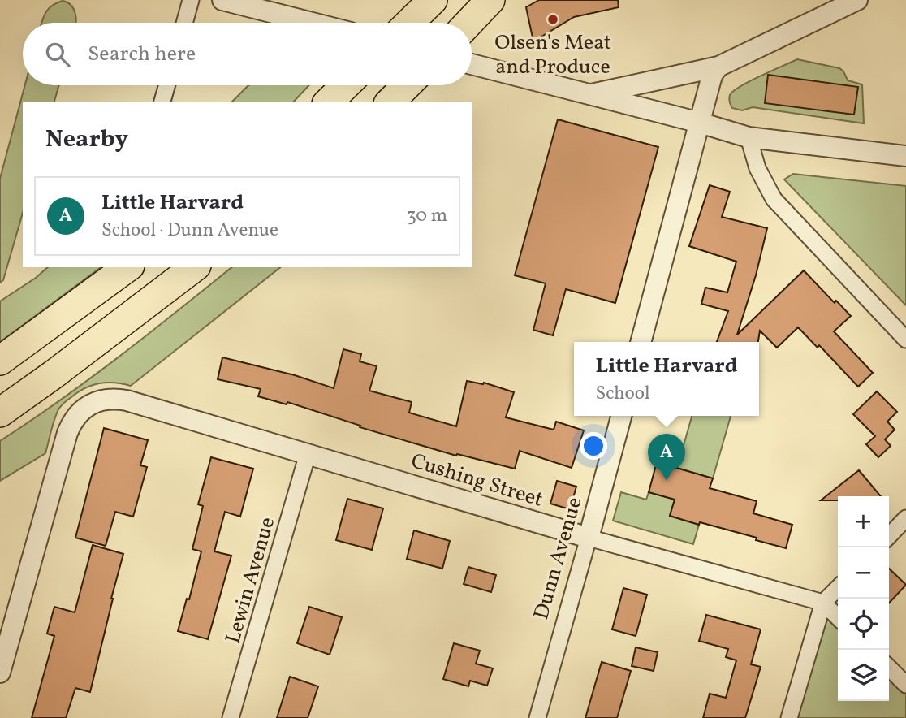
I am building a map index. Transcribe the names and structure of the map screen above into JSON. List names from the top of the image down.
{
  "streets": {
    "street": ["Cushing Street", "Dunn Avenue", "Lewin Avenue"]
  },
  "crossings": [
    ["Cushing Street", "Dunn Avenue"],
    ["Cushing Street", "Lewin Avenue"]
  ],
  "places": ["Olsen's Meat and Produce"],
  "page": {
    "search": "Search here",
    "heading": "Nearby",
    "list": [
      {
        "mark": "A",
        "name": "Little Harvard",
        "note": "School · Dunn Avenue",
        "value": "30 m"
      }
    ],
    "popup": ["Little Harvard", "School"],
    "pins": "A",
    "map_buttons": ["+", "−"]
  }
}
